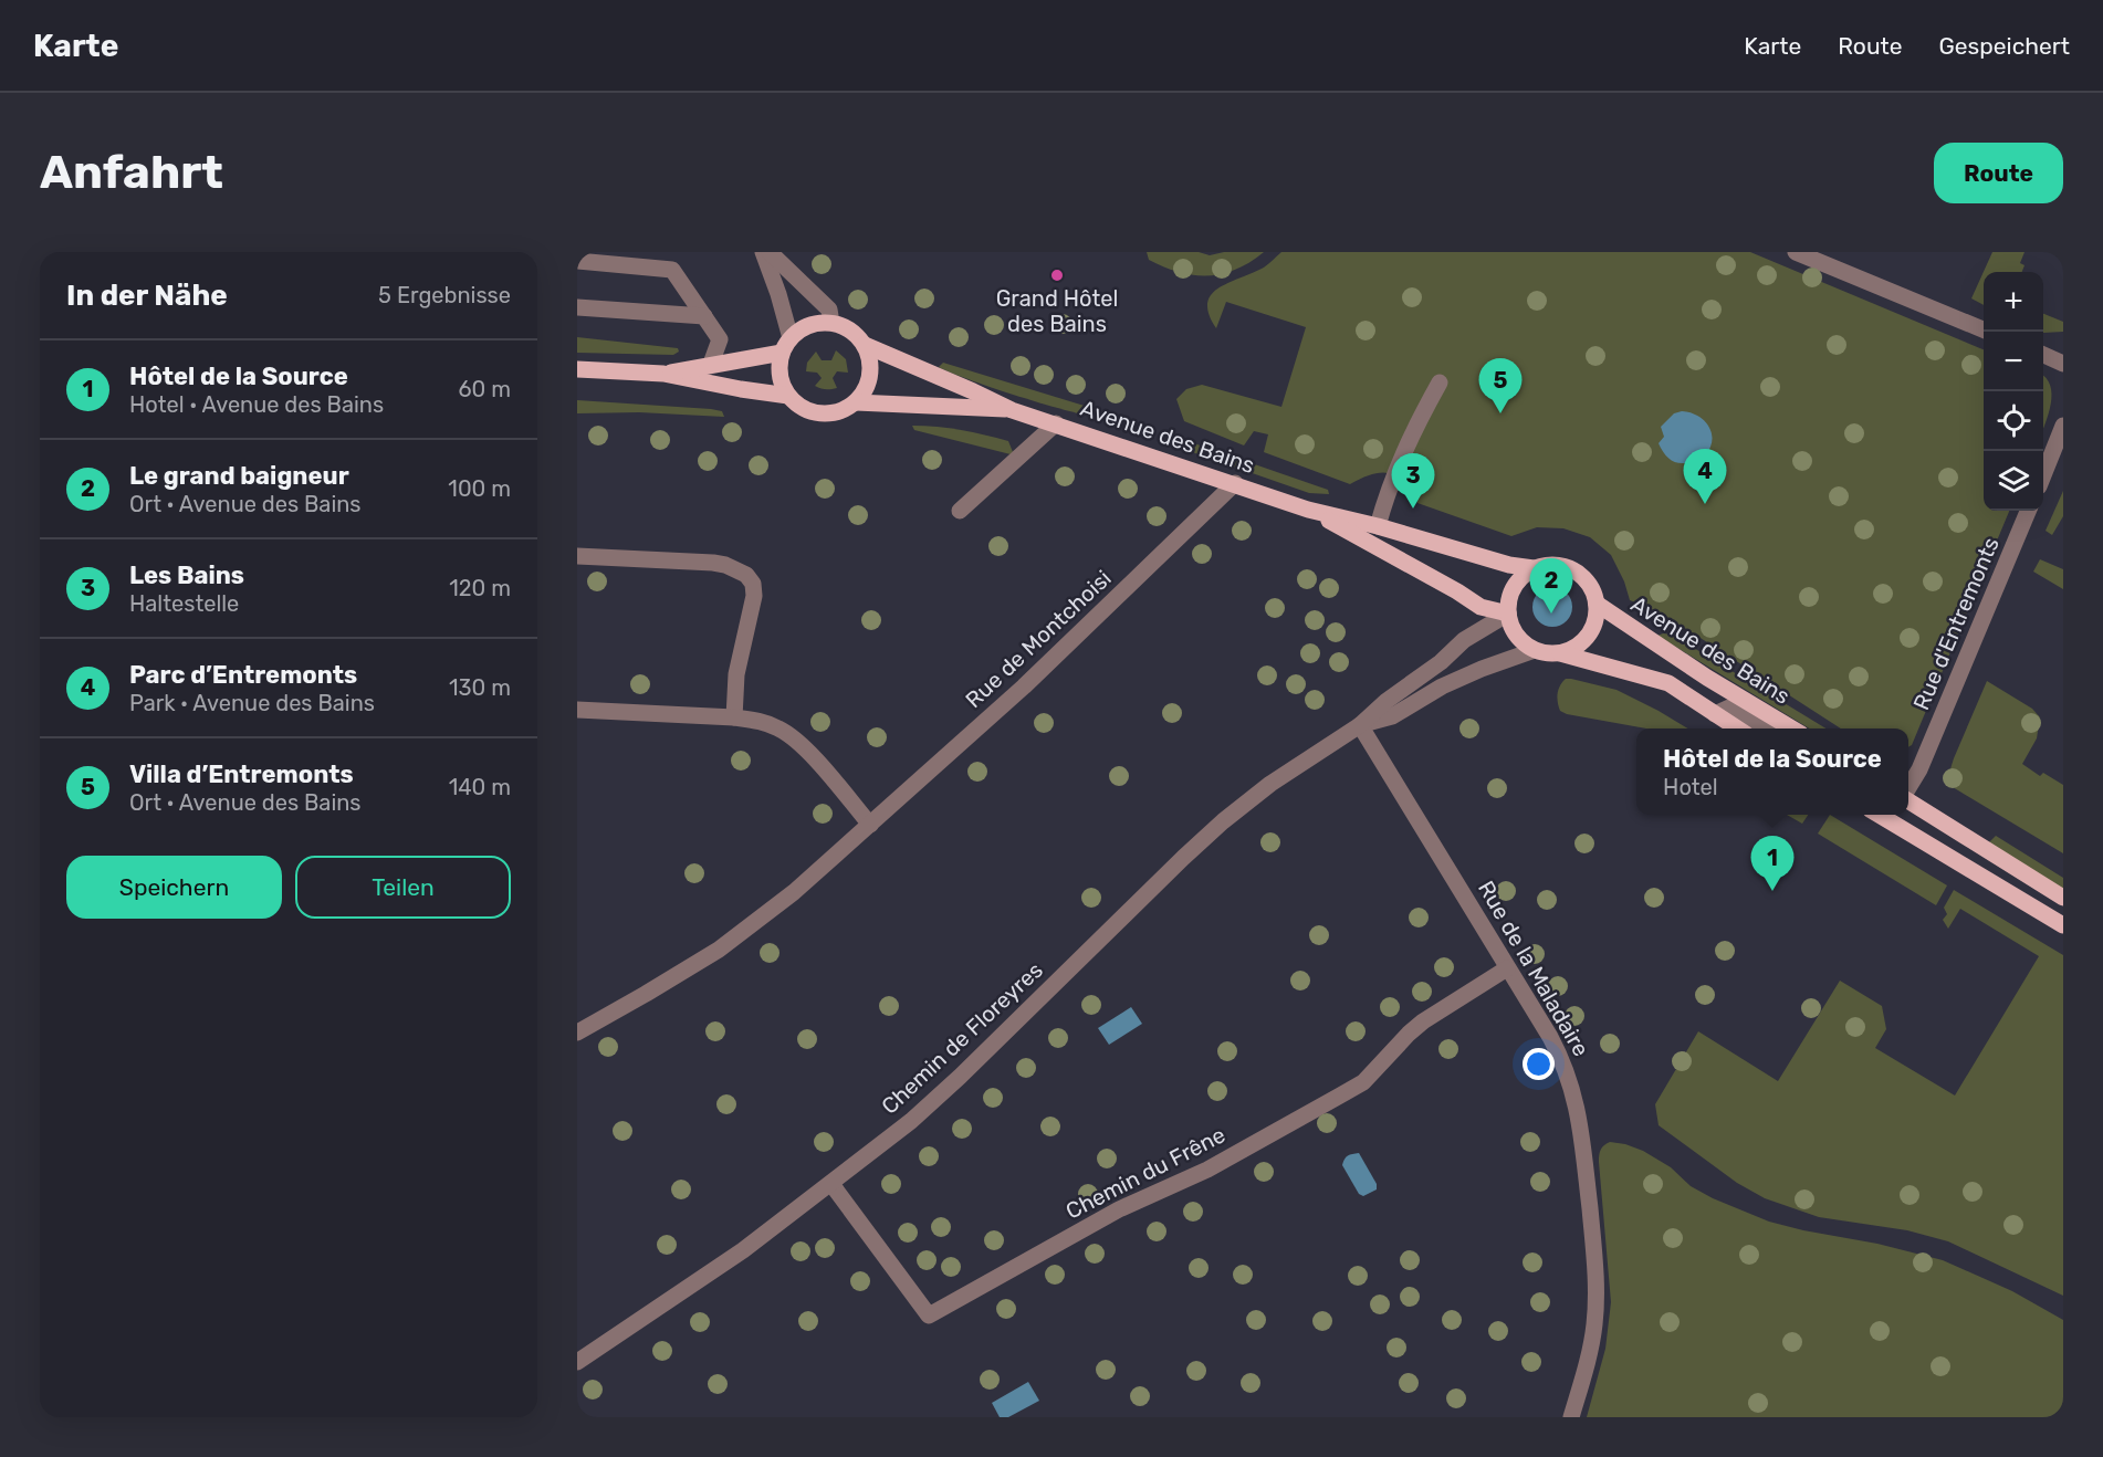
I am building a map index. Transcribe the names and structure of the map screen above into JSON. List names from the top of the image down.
{
  "streets": {
    "main road": ["Avenue des Bains"],
    "street": [
      "Rue d'Entremonts",
      "Rue de Montchoisi",
      "Rue de la Maladaire",
      "Chemin de Floreyres",
      "Chemin du Frêne"
    ]
  },
  "crossings": [
    ["Avenue des Bains", "Rue de Montchoisi"],
    ["Avenue des Bains", "Chemin de Floreyres"],
    ["Rue de la Maladaire", "Chemin de Floreyres"],
    ["Rue de la Maladaire", "Chemin du Frêne"],
    ["Chemin de Floreyres", "Chemin du Frêne"]
  ],
  "places": ["Grand Hôtel des Bains"],
  "page": {
    "header": "Karte",
    "nav": ["Karte", "Route", "Gespeichert"],
    "buttons": [
      "Route",
      ["Speichern", "Teilen"]
    ],
    "title": "Anfahrt",
    "heading": ["In der Nähe", "5 Ergebnisse"],
    "map_buttons": ["+", "−"],
    "list": [
      {
        "mark": "1",
        "name": "Hôtel de la Source",
        "note": "Hotel · Avenue des Bains",
        "value": "60 m"
      },
      {
        "mark": "2",
        "name": "Le grand baigneur",
        "note": "Ort · Avenue des Bains",
        "value": "100 m"
      },
      {
        "mark": "3",
        "name": "Les Bains",
        "note": "Haltestelle",
        "value": "120 m"
      },
      {
        "mark": "4",
        "name": "Parc d’Entremonts",
        "note": "Park · Avenue des Bains",
        "value": "130 m"
      },
      {
        "mark": "5",
        "name": "Villa d’Entremonts",
        "note": "Ort · Avenue des Bains",
        "value": "140 m"
      }
    ],
    "pins": [
      "5",
      "4",
      "3",
      "2",
      "1"
    ],
    "popup": ["Hôtel de la Source", "Hotel"]
  }
}
